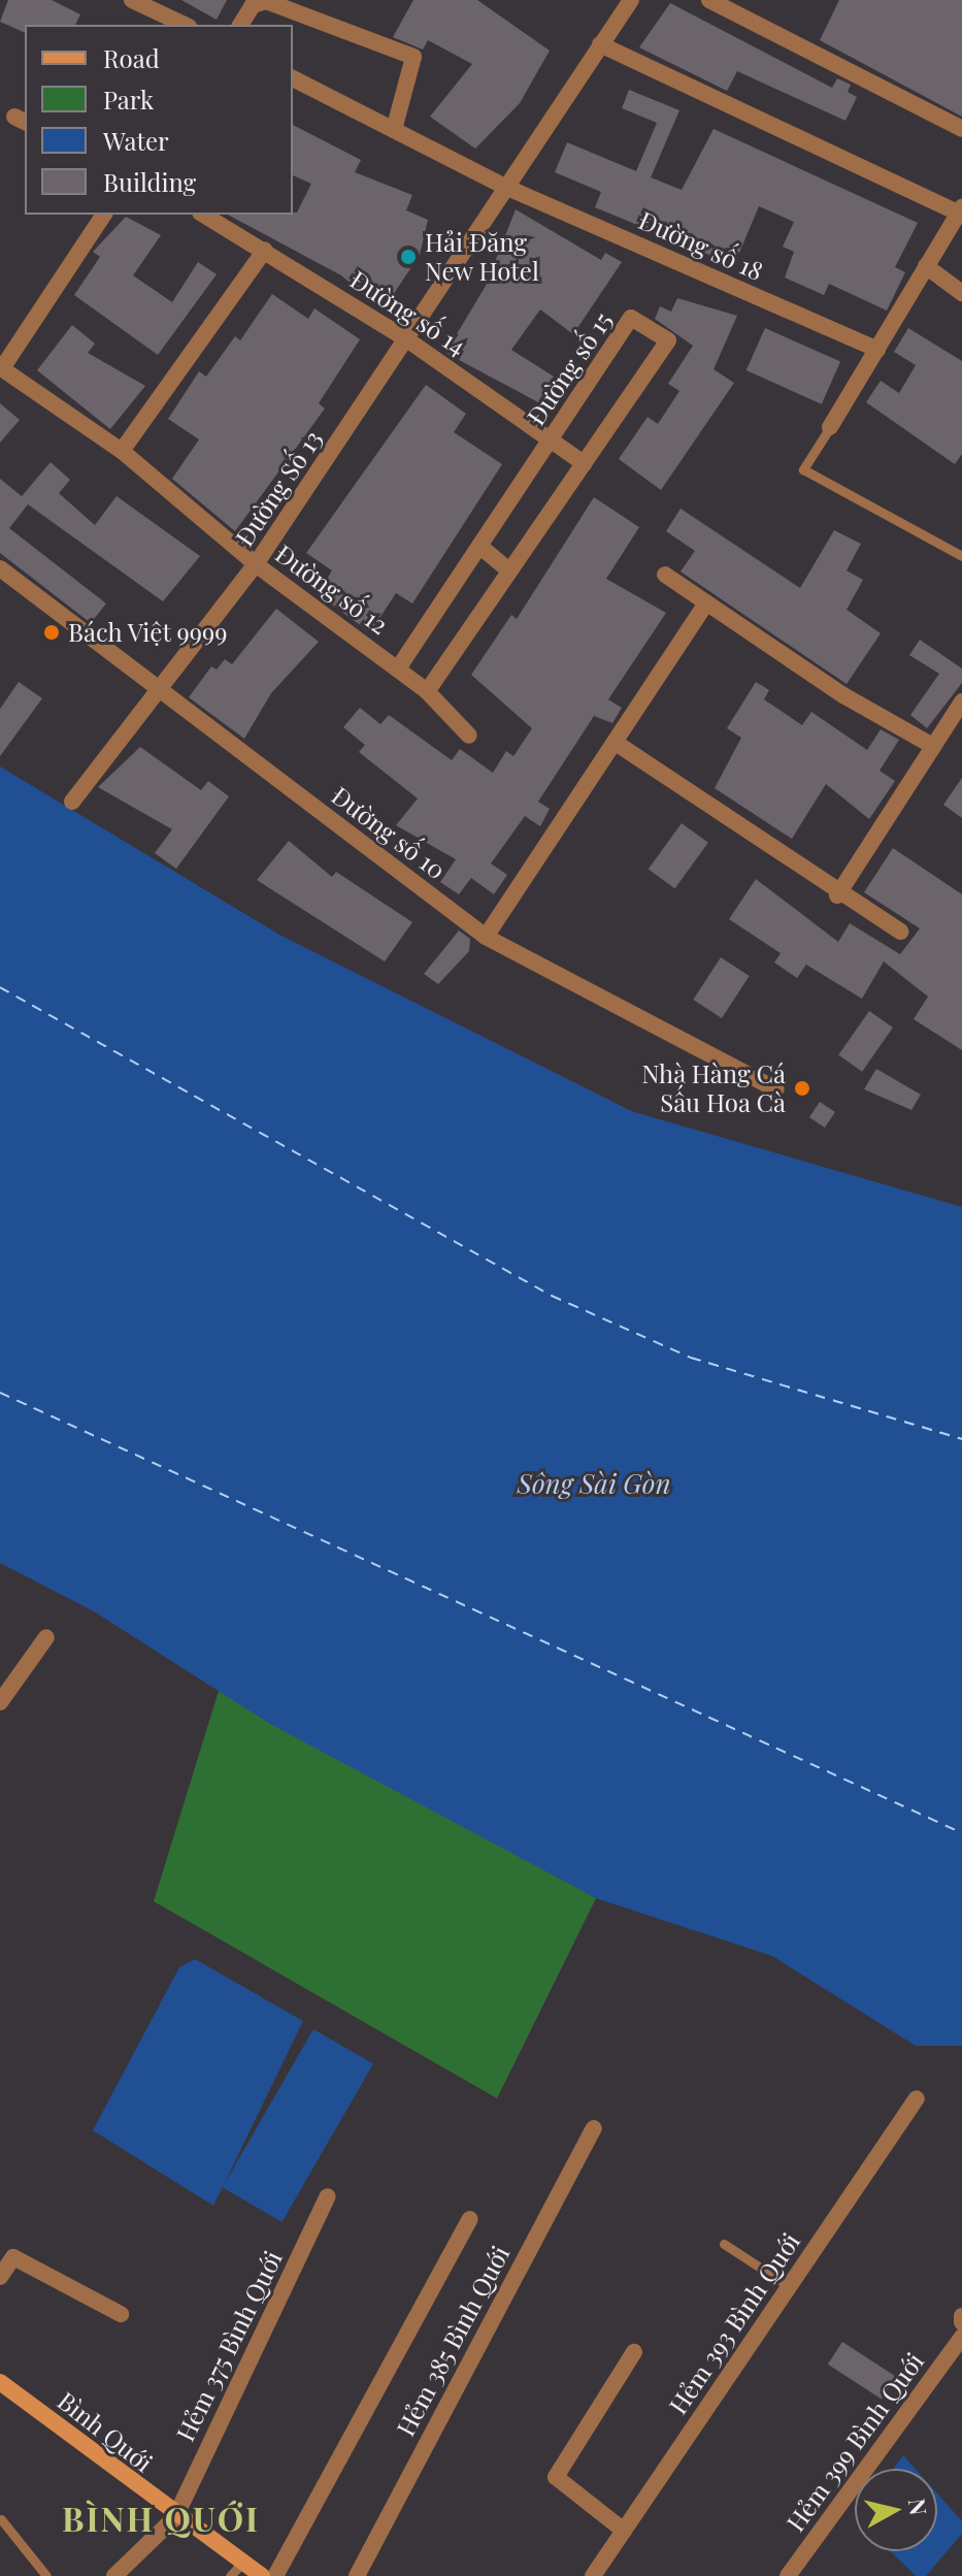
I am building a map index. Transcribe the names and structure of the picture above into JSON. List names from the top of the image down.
{
  "streets": {
    "main road": ["Bình Quới"],
    "street": [
      "Đường số 18",
      "Đường số 14",
      "Đường số 15",
      "Đường Số 13",
      "Đường số 12",
      "Đường số 10",
      "Hẻm 393 Bình Quới",
      "Hẻm 385 Bình Quới",
      "Hẻm 375 Bình Quới",
      "Hẻm 399 Bình Quới"
    ]
  },
  "crossings": [
    ["Đường số 18", "Đường Số 13"],
    ["Đường số 14", "Đường số 15"],
    ["Đường số 14", "Đường Số 13"],
    ["Đường số 15", "Đường số 12"],
    ["Đường Số 13", "Đường số 12"],
    ["Đường Số 13", "Đường số 10"],
    ["Hẻm 375 Bình Quới", "Bình Quới"]
  ],
  "districts": ["BÌNH QUỚI"],
  "water": ["Sông Sài Gòn"],
  "places": ["Hải Đăng New Hotel", "Bách Việt 9999", "Nhà Hàng Cá Sấu Hoa Cà"],
  "legend": [
    "Road",
    "Park",
    "Water",
    "Building"
  ],
  "north": "right"
}
